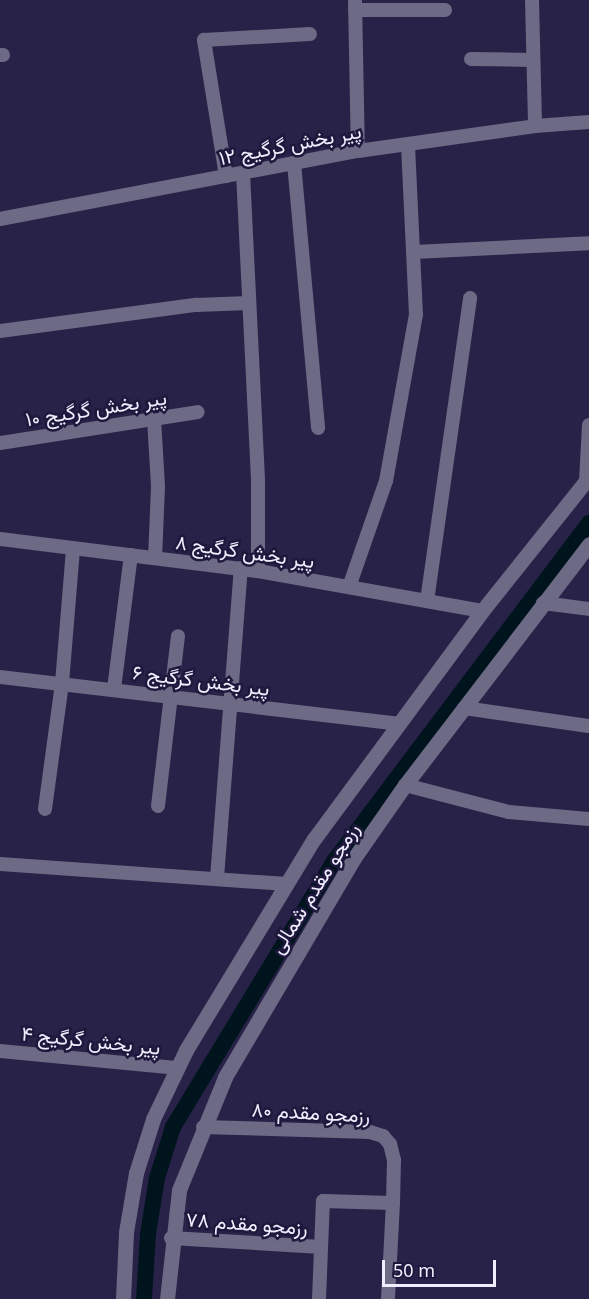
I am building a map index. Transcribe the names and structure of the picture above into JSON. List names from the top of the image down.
{
  "streets": {
    "street": [
      "پیر بخش گرگیج ۱۲",
      "پیر بخش گرگیج ۱۰",
      "پیر بخش گرگیج ۸",
      "پیر بخش گرگیج ۶",
      "رزمجو مقدم شمالی",
      "پیر بخش گرگیج ۴",
      "رزمجو مقدم ۸۰",
      "رزمجو مقدم ۷۸"
    ]
  },
  "crossings": [
    ["رزمجو مقدم شمالی", "رزمجو مقدم ۸۰"],
    ["رزمجو مقدم شمالی", "رزمجو مقدم ۷۸"]
  ],
  "scale_bar": "50 m"
}
